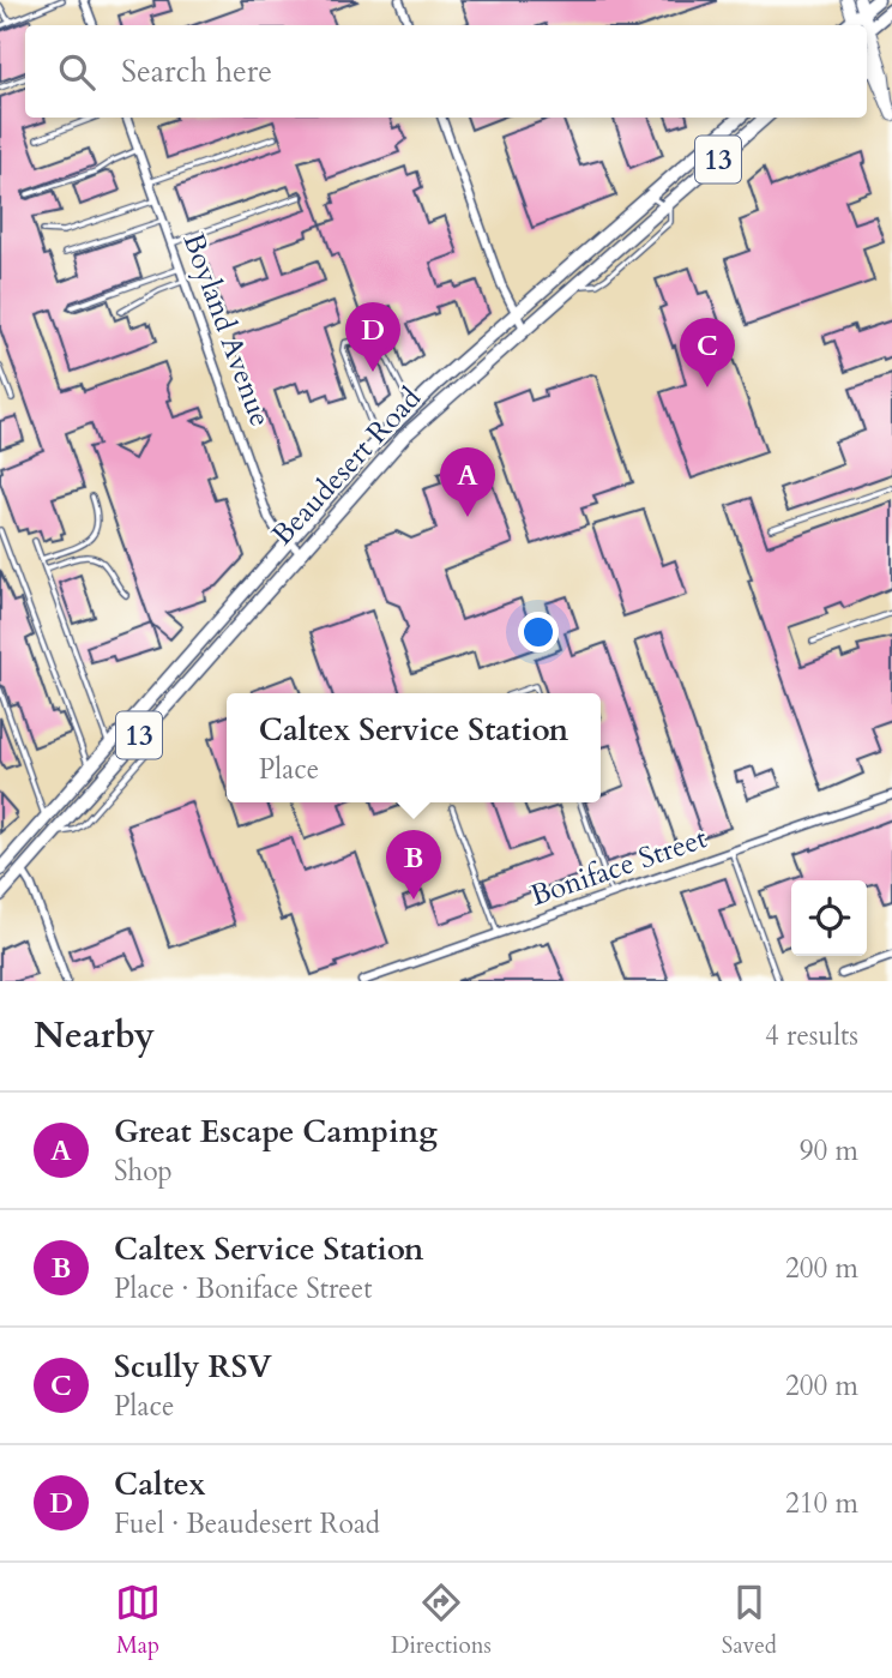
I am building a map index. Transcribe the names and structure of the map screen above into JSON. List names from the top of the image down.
{
  "streets": {
    "highway": ["13", "Beaudesert Road"],
    "street": ["Boyland Avenue", "Boniface Street"]
  },
  "crossings": [
    ["Boyland Avenue", "Beaudesert Road"]
  ],
  "page": {
    "search": "Search here",
    "pins": [
      "D",
      "C",
      "A",
      "B"
    ],
    "popup": ["Caltex Service Station", "Place"],
    "heading": ["Nearby", "4 results"],
    "list": [
      {
        "mark": "A",
        "name": "Great Escape Camping",
        "note": "Shop",
        "value": "90 m"
      },
      {
        "mark": "B",
        "name": "Caltex Service Station",
        "note": "Place · Boniface Street",
        "value": "200 m"
      },
      {
        "mark": "C",
        "name": "Scully RSV",
        "note": "Place",
        "value": "200 m"
      },
      {
        "mark": "D",
        "name": "Caltex",
        "note": "Fuel · Beaudesert Road",
        "value": "210 m"
      }
    ],
    "nav": ["Map", "Directions", "Saved"]
  }
}
